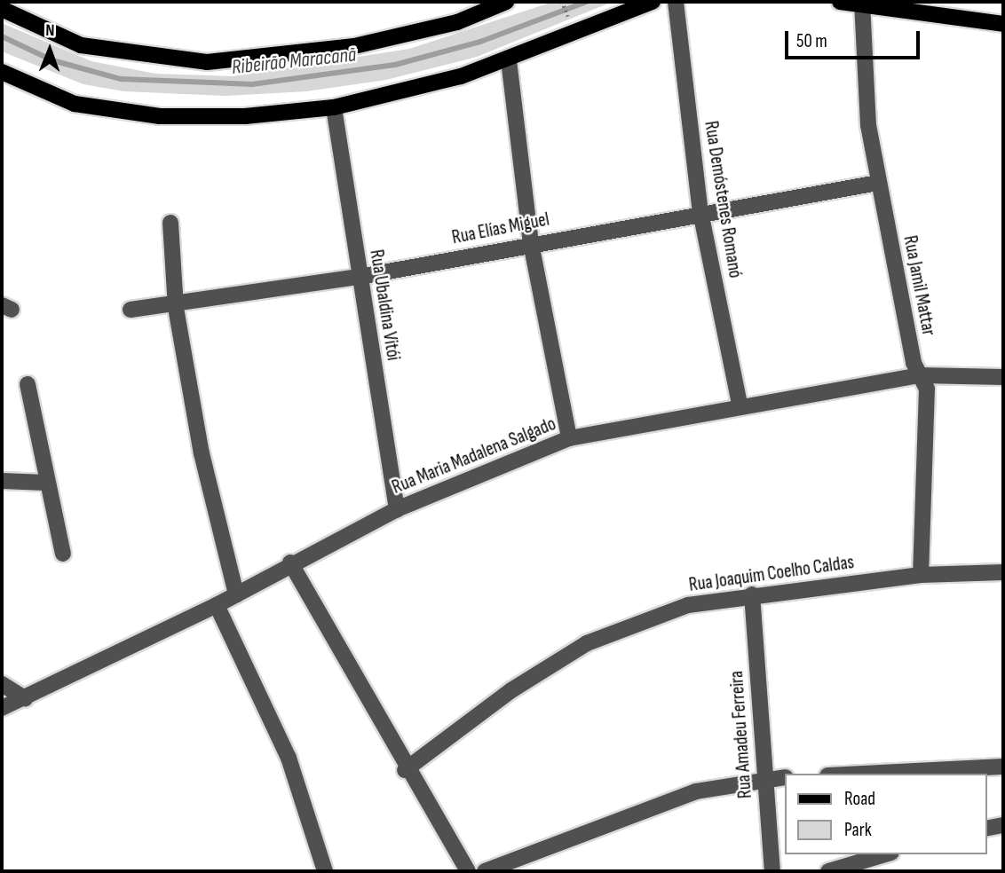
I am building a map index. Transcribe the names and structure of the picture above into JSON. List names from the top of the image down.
{
  "streets": {
    "street": [
      "Rua Demóstenes Romanó",
      "Rua Elías Miguel",
      "Rua Jamil Mattar",
      "Rua Ubaldina Vitói",
      "Rua Maria Madalena Salgado",
      "Rua Joaquim Coelho Caldas",
      "Rua Amadeu Ferreira"
    ]
  },
  "crossings": [
    ["Rua Demóstenes Romanó", "Rua Elías Miguel"],
    ["Rua Demóstenes Romanó", "Rua Maria Madalena Salgado"],
    ["Rua Elías Miguel", "Rua Jamil Mattar"],
    ["Rua Elías Miguel", "Rua Ubaldina Vitói"],
    ["Rua Jamil Mattar", "Rua Maria Madalena Salgado"],
    ["Rua Jamil Mattar", "Rua Joaquim Coelho Caldas"],
    ["Rua Ubaldina Vitói", "Rua Maria Madalena Salgado"],
    ["Rua Joaquim Coelho Caldas", "Rua Amadeu Ferreira"]
  ],
  "water": ["Ribeirão Maracanã"],
  "legend": ["Road", "Park"],
  "scale_bar": "50 m",
  "north": "top"
}
